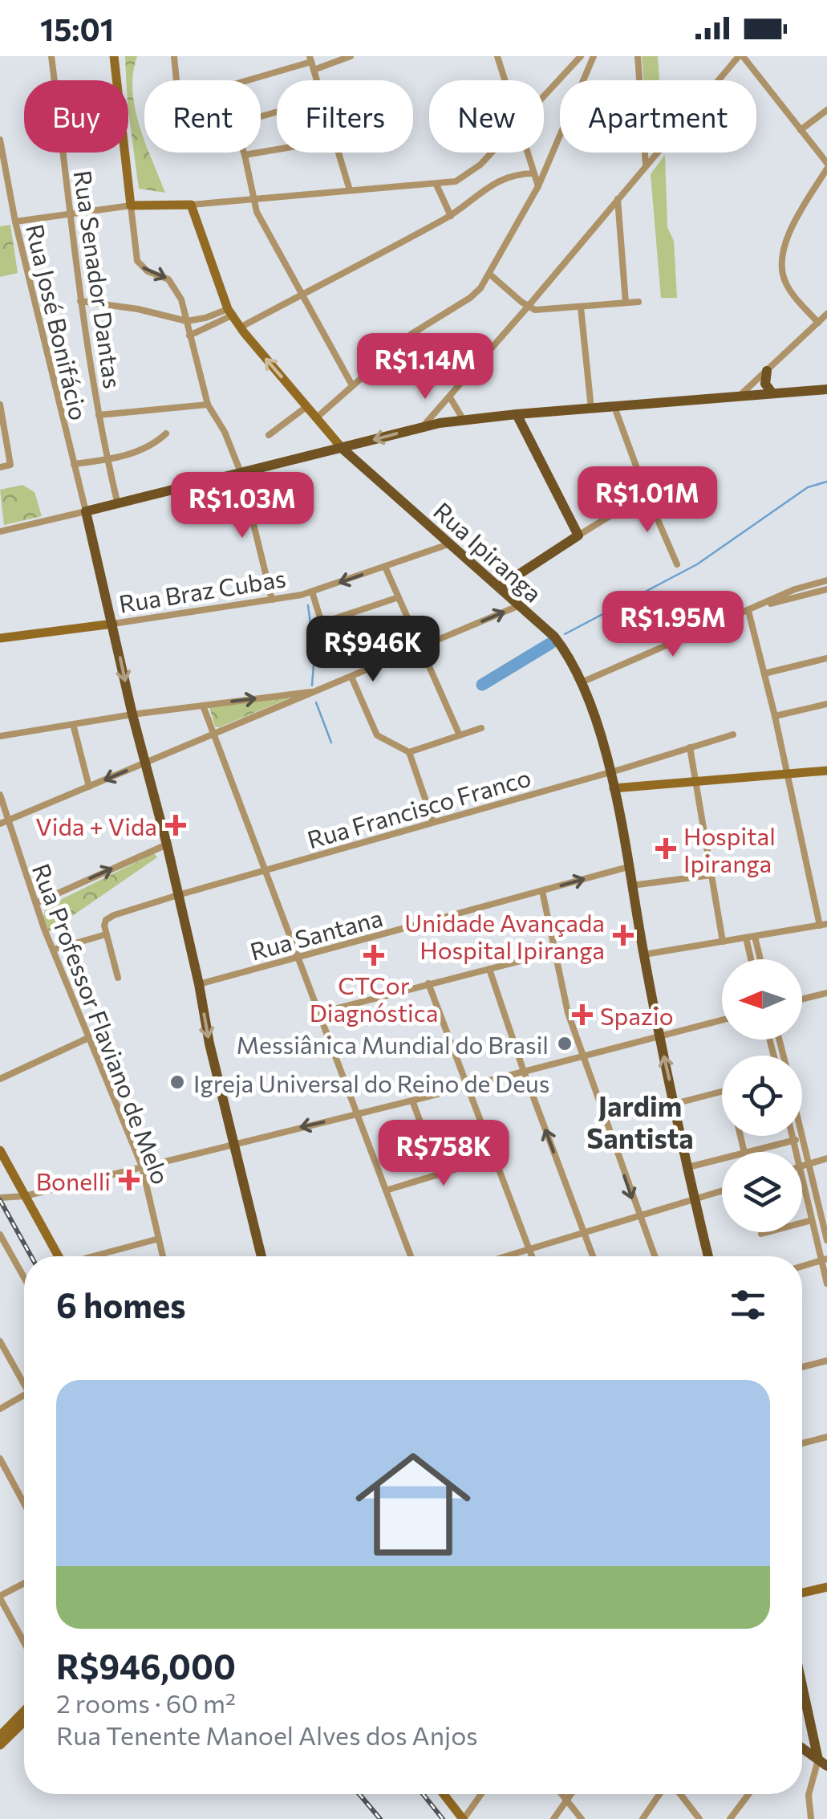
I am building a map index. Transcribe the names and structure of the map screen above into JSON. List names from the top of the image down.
{
  "streets": {
    "main road": ["Rua Ipiranga", "Rua Braz Cubas"],
    "street": [
      "Rua Senador Dantas",
      "Rua José Bonifácio",
      "Rua Francisco Franco",
      "Rua Santana",
      "Rua Professor Flaviano de Melo"
    ]
  },
  "crossings": [
    ["Rua Ipiranga", "Rua Braz Cubas"],
    ["Rua Ipiranga", "Rua Francisco Franco"],
    ["Rua Ipiranga", "Rua Santana"]
  ],
  "districts": ["Jardim Santista"],
  "places": {
    "health": [
      "Vida + Vida",
      "Hospital Ipiranga",
      "Unidade Avançada Hospital Ipiranga",
      "CTCor Diagnóstica",
      "Spazio",
      "Bonelli"
    ],
    "other": ["Messiânica Mundial do Brasil", "Igreja Universal do Reino de Deus"]
  },
  "north": "left",
  "page": {
    "status": "15:01",
    "chip": [
      "Buy",
      "Rent",
      "Filters",
      "New",
      "Apartment"
    ],
    "price": [
      "R$1.14M",
      "R$1.01M",
      "R$1.03M",
      "R$1.95M",
      "R$946K",
      "R$758K"
    ],
    "heading": "6 homes",
    "list": [
      {
        "name": "R$946,000",
        "note": "2 rooms · 60 m² · Rua Tenente Manoel Alves dos Anjos"
      }
    ]
  }
}
